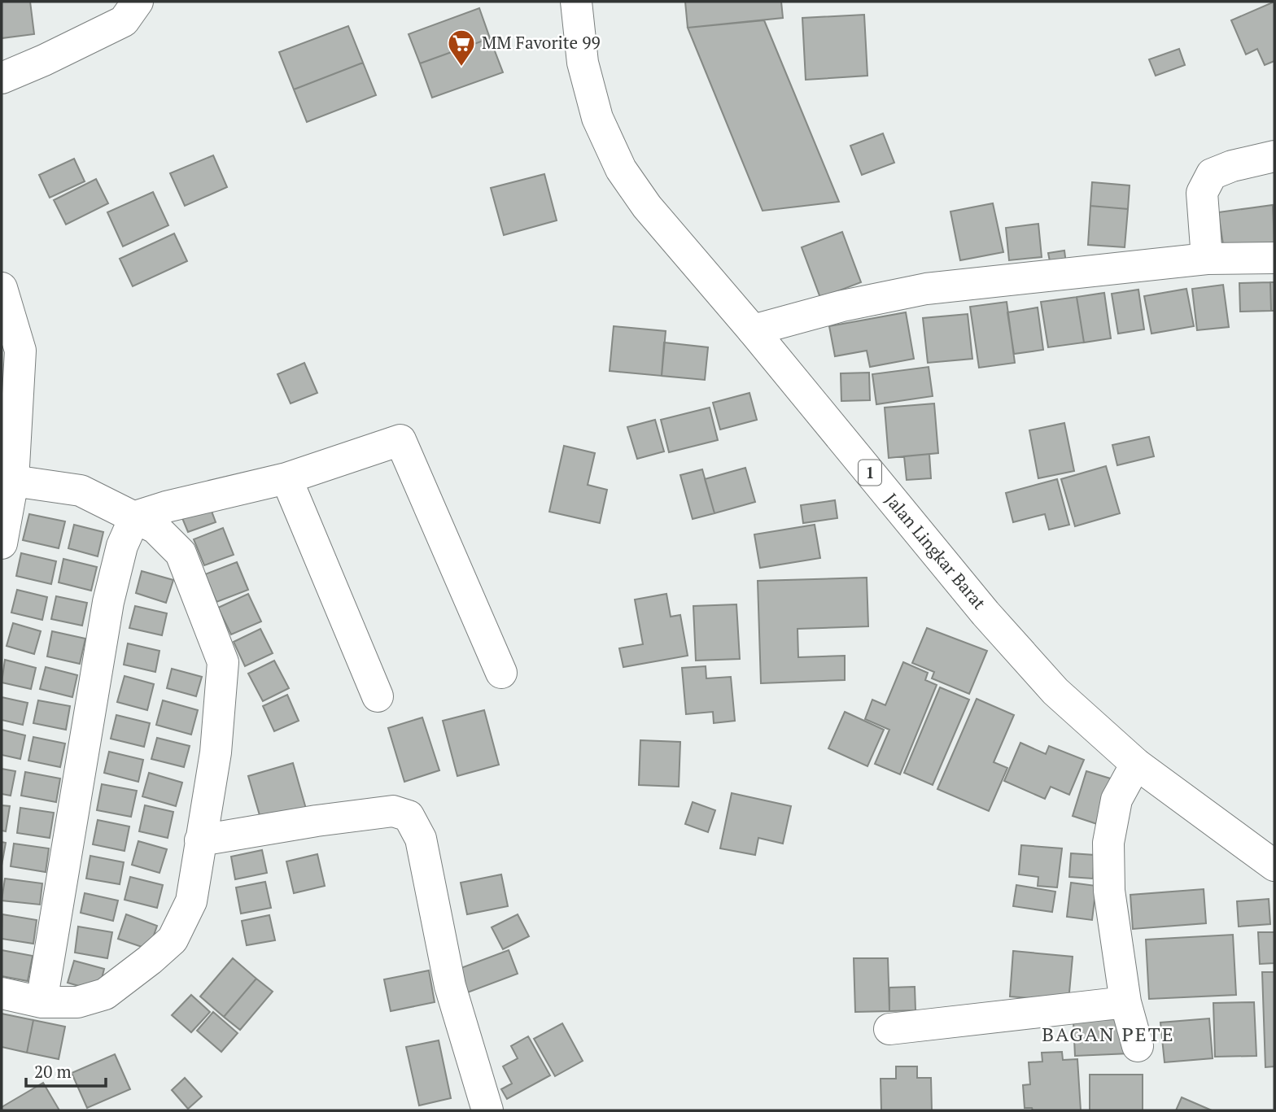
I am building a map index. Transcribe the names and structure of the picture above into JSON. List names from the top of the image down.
{
  "streets": {
    "main road": ["1", "Jalan Lingkar Barat"]
  },
  "districts": ["BAGAN PETE"],
  "places": {
    "supermarket": ["MM Favorite 99"]
  },
  "scale_bar": "20 m"
}
